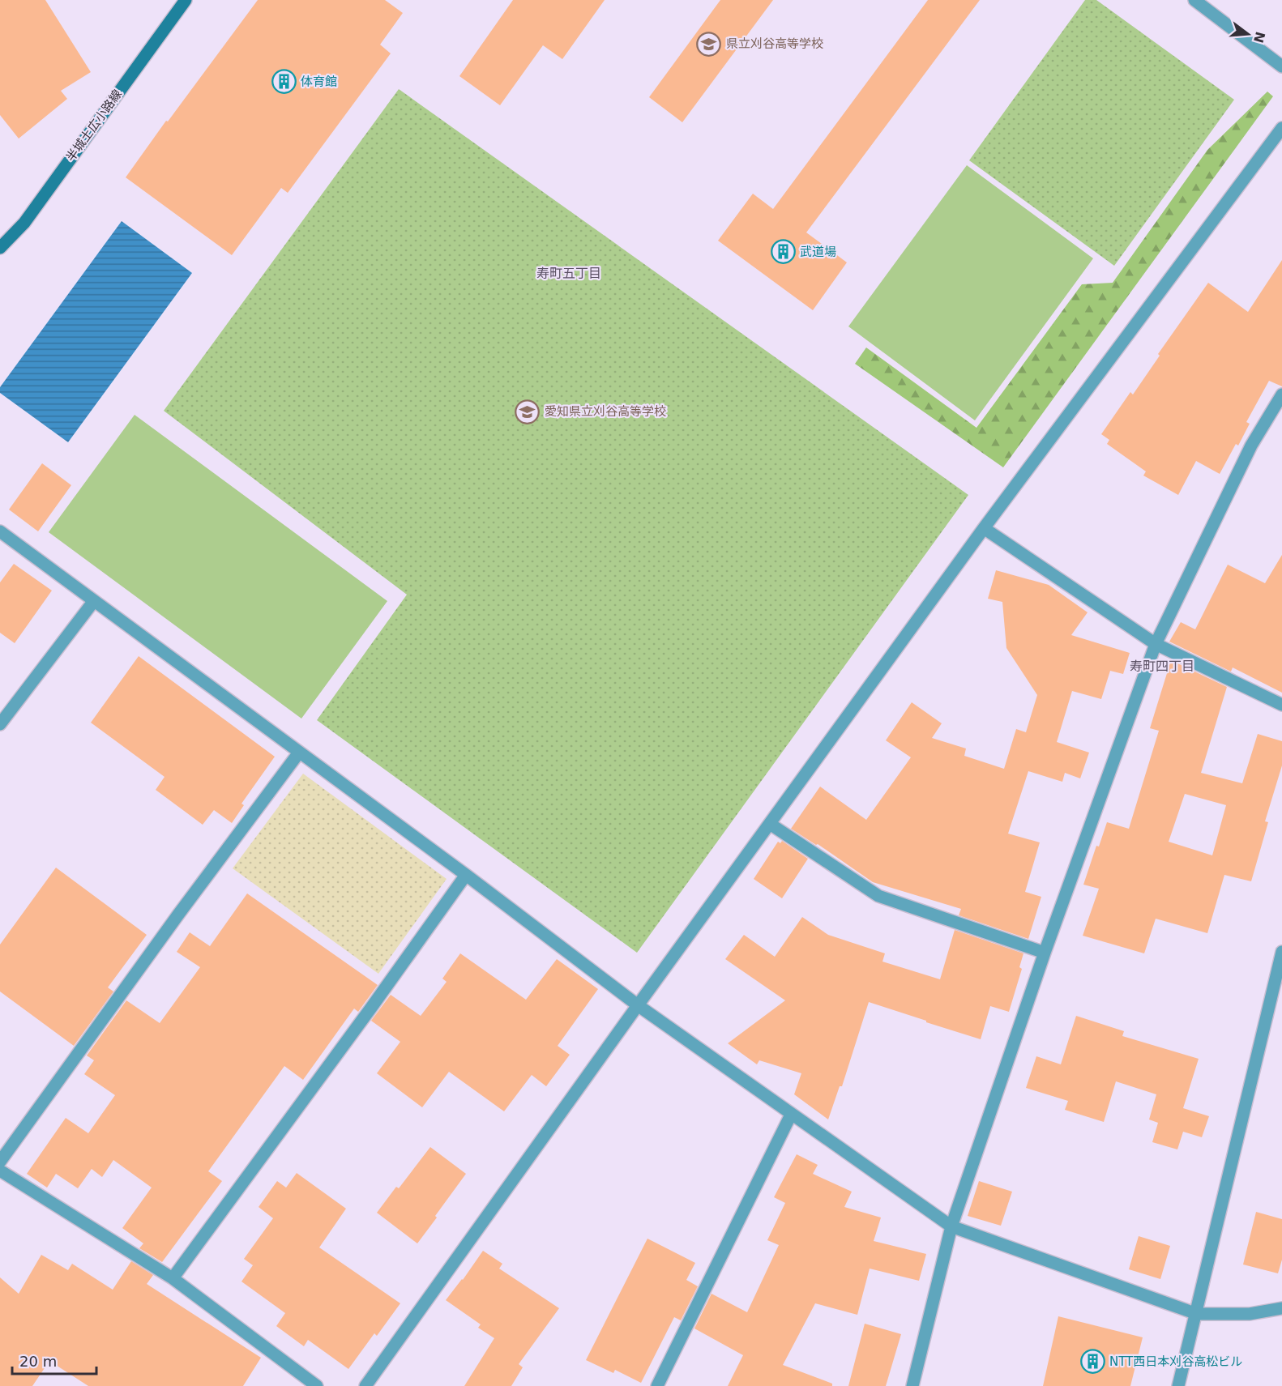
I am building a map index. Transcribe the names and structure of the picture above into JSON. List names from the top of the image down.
{
  "streets": {
    "main road": ["半城土広小路線"]
  },
  "districts": ["寿町五丁目", "寿町四丁目"],
  "places": {
    "school or university": ["県立刈谷高等学校", "愛知県立刈谷高等学校"],
    "building": ["体育館", "武道場", "NTT西日本刈谷高松ビル"]
  },
  "scale_bar": "20 m",
  "north": "right"
}
